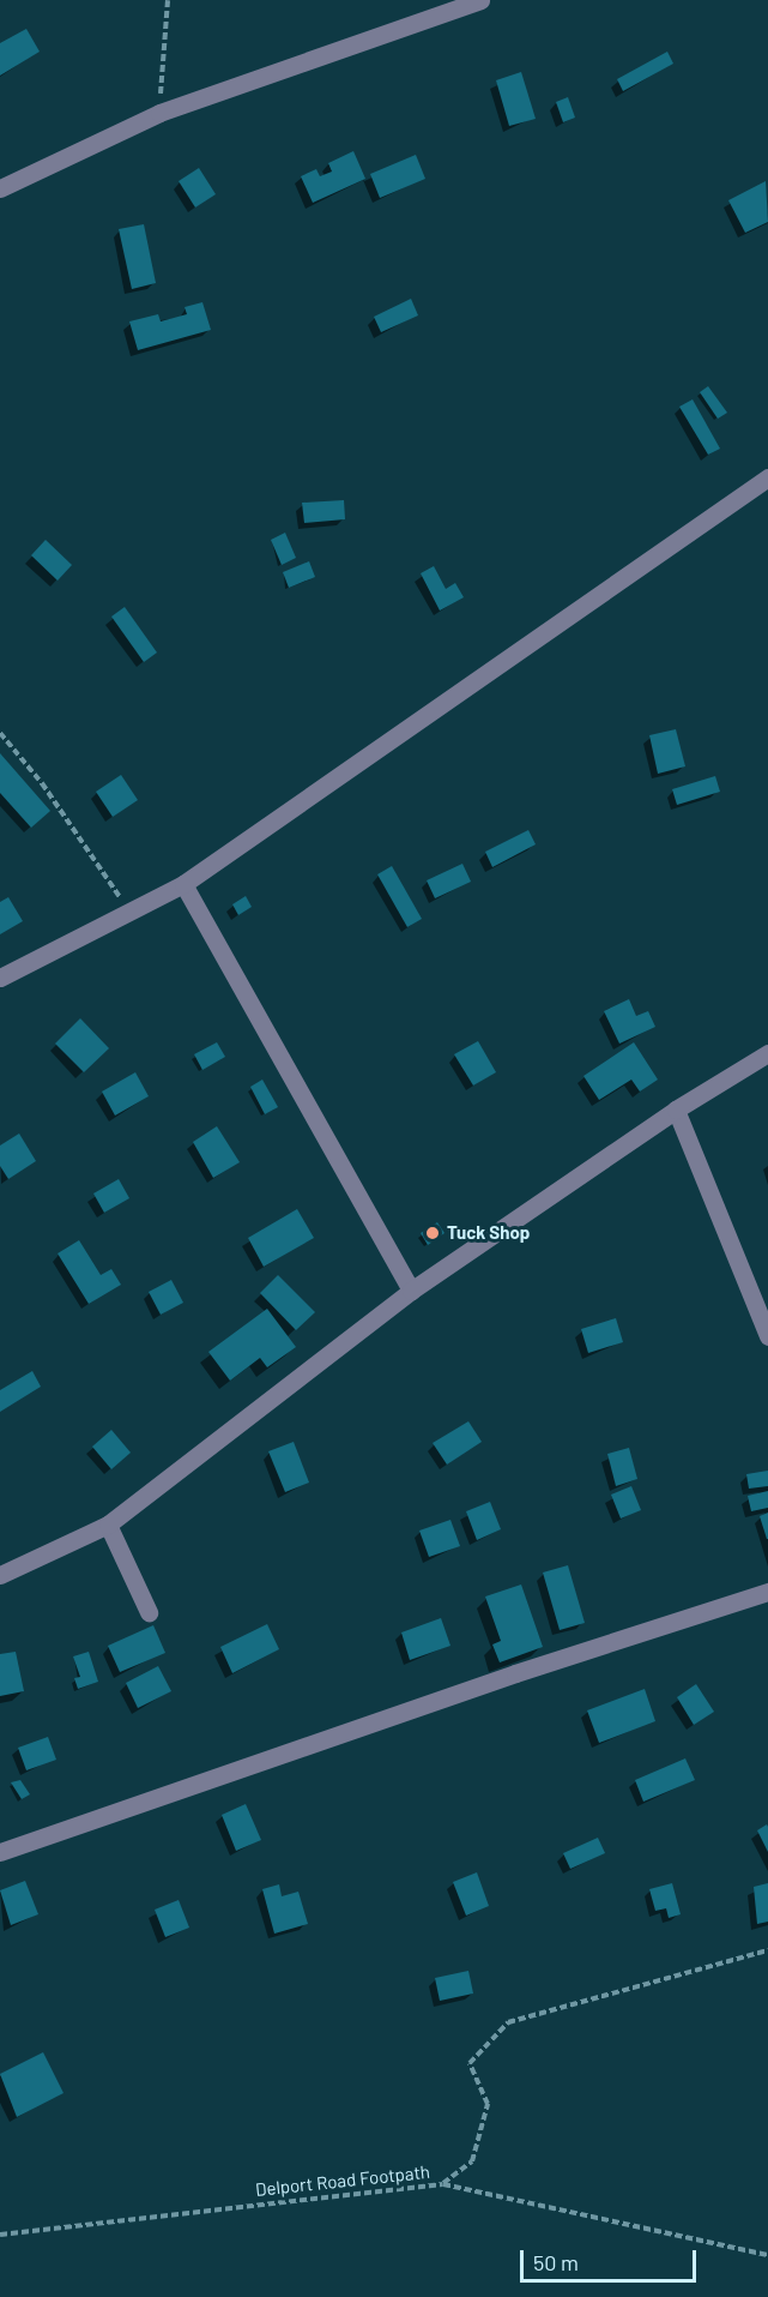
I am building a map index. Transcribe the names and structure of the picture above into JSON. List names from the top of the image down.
{
  "streets": {
    "path": ["Delport Road Footpath"]
  },
  "places": ["Tuck Shop"],
  "scale_bar": "50 m"
}
